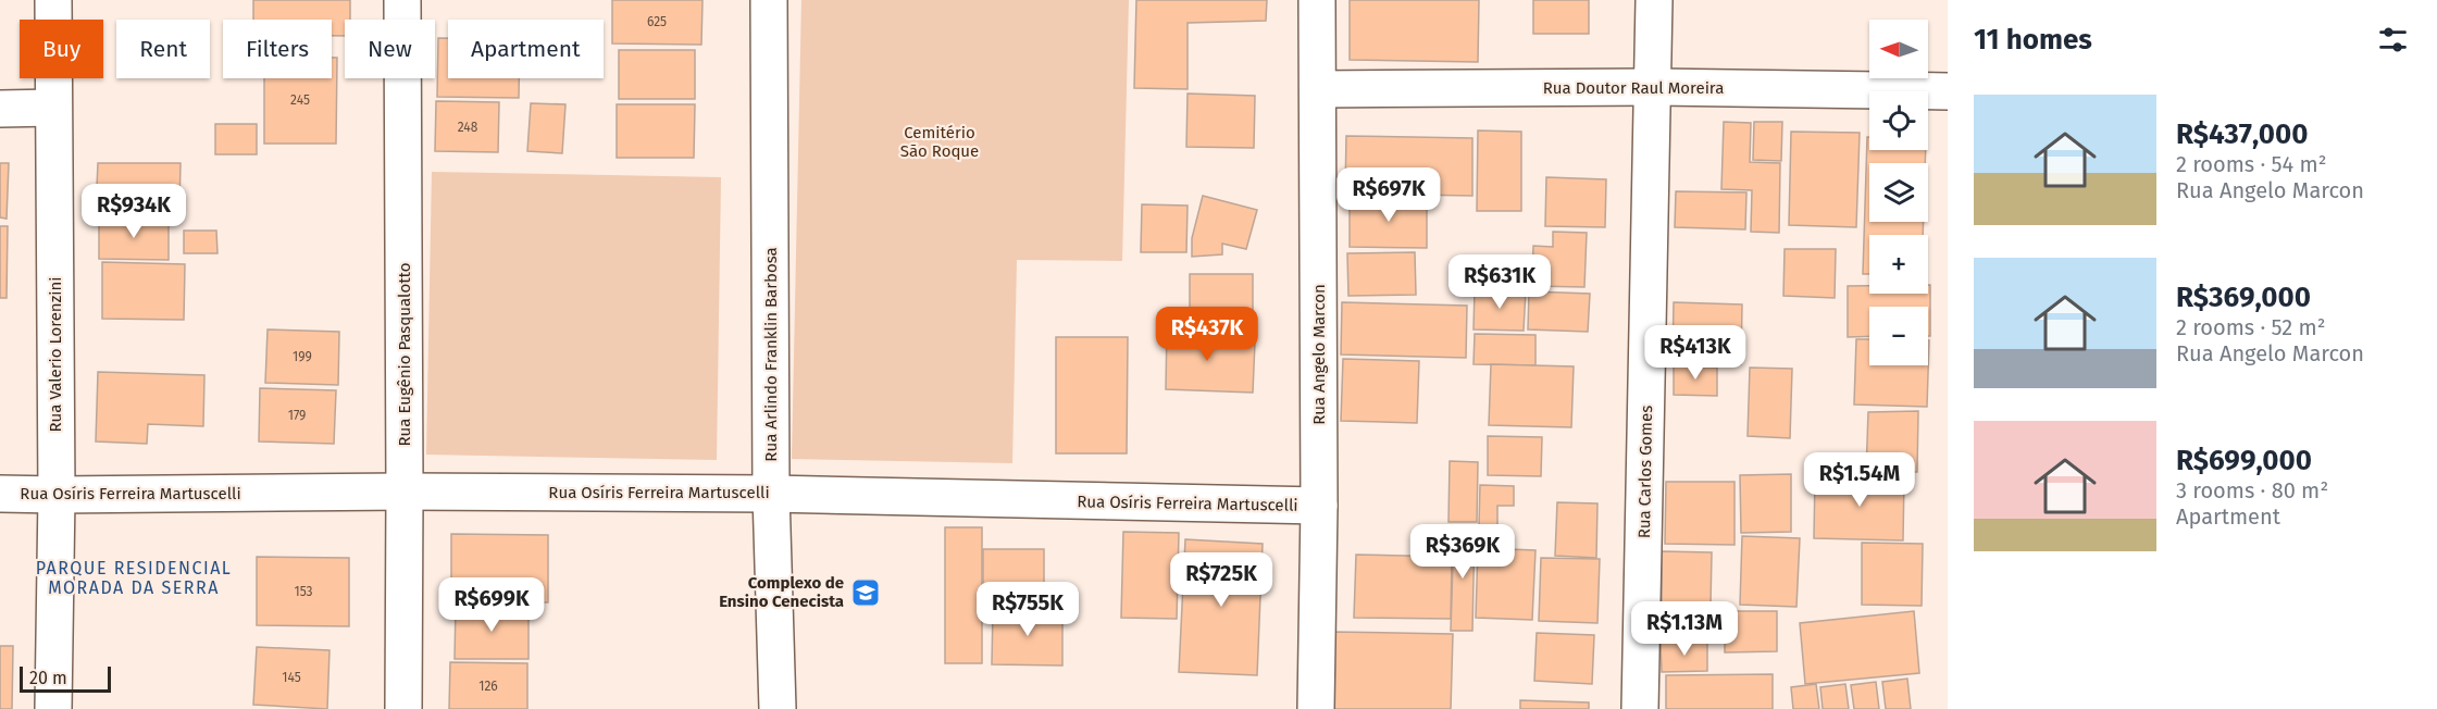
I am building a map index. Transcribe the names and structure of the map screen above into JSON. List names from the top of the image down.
{
  "streets": {
    "street": [
      "Rua Doutor Raul Moreira",
      "Rua Valerio Lorenzini",
      "Rua Eugênio Pasqualotto",
      "Rua Arlindo Franklin Barbosa",
      "Rua Angelo Marcon",
      "Rua Carlos Gomes",
      "Rua Osíris Ferreira Martuscelli"
    ]
  },
  "crossings": [
    ["Rua Doutor Raul Moreira", "Rua Angelo Marcon"],
    ["Rua Doutor Raul Moreira", "Rua Carlos Gomes"],
    ["Rua Valerio Lorenzini", "Rua Osíris Ferreira Martuscelli"],
    ["Rua Eugênio Pasqualotto", "Rua Osíris Ferreira Martuscelli"],
    ["Rua Arlindo Franklin Barbosa", "Rua Osíris Ferreira Martuscelli"],
    ["Rua Angelo Marcon", "Rua Osíris Ferreira Martuscelli"]
  ],
  "districts": ["PARQUE RESIDENCIAL MORADA DA SERRA"],
  "parks": ["Cemitério São Roque"],
  "places": {
    "school or university": ["Complexo de Ensino Cenecista"]
  },
  "house_numbers": [
    "625",
    "245",
    "248",
    "199",
    "179",
    "153",
    "145",
    "126"
  ],
  "scale_bar": "20 m",
  "north": "left",
  "page": {
    "heading": "11 homes",
    "map_buttons": ["+", "−"],
    "chip": [
      "Buy",
      "Rent",
      "Filters",
      "New",
      "Apartment"
    ],
    "list": [
      {
        "name": "R$437,000",
        "note": "2 rooms · 54 m² · Rua Angelo Marcon"
      },
      {
        "name": "R$369,000",
        "note": "2 rooms · 52 m² · Rua Angelo Marcon"
      },
      {
        "name": "R$699,000",
        "note": "3 rooms · 80 m² · Apartment"
      }
    ],
    "price": [
      "R$697K",
      "R$934K",
      "R$631K",
      "R$437K",
      "R$413K",
      "R$1.54M",
      "R$369K",
      "R$725K",
      "R$699K",
      "R$755K",
      "R$1.13M"
    ],
    "scale": "20 m"
  }
}
